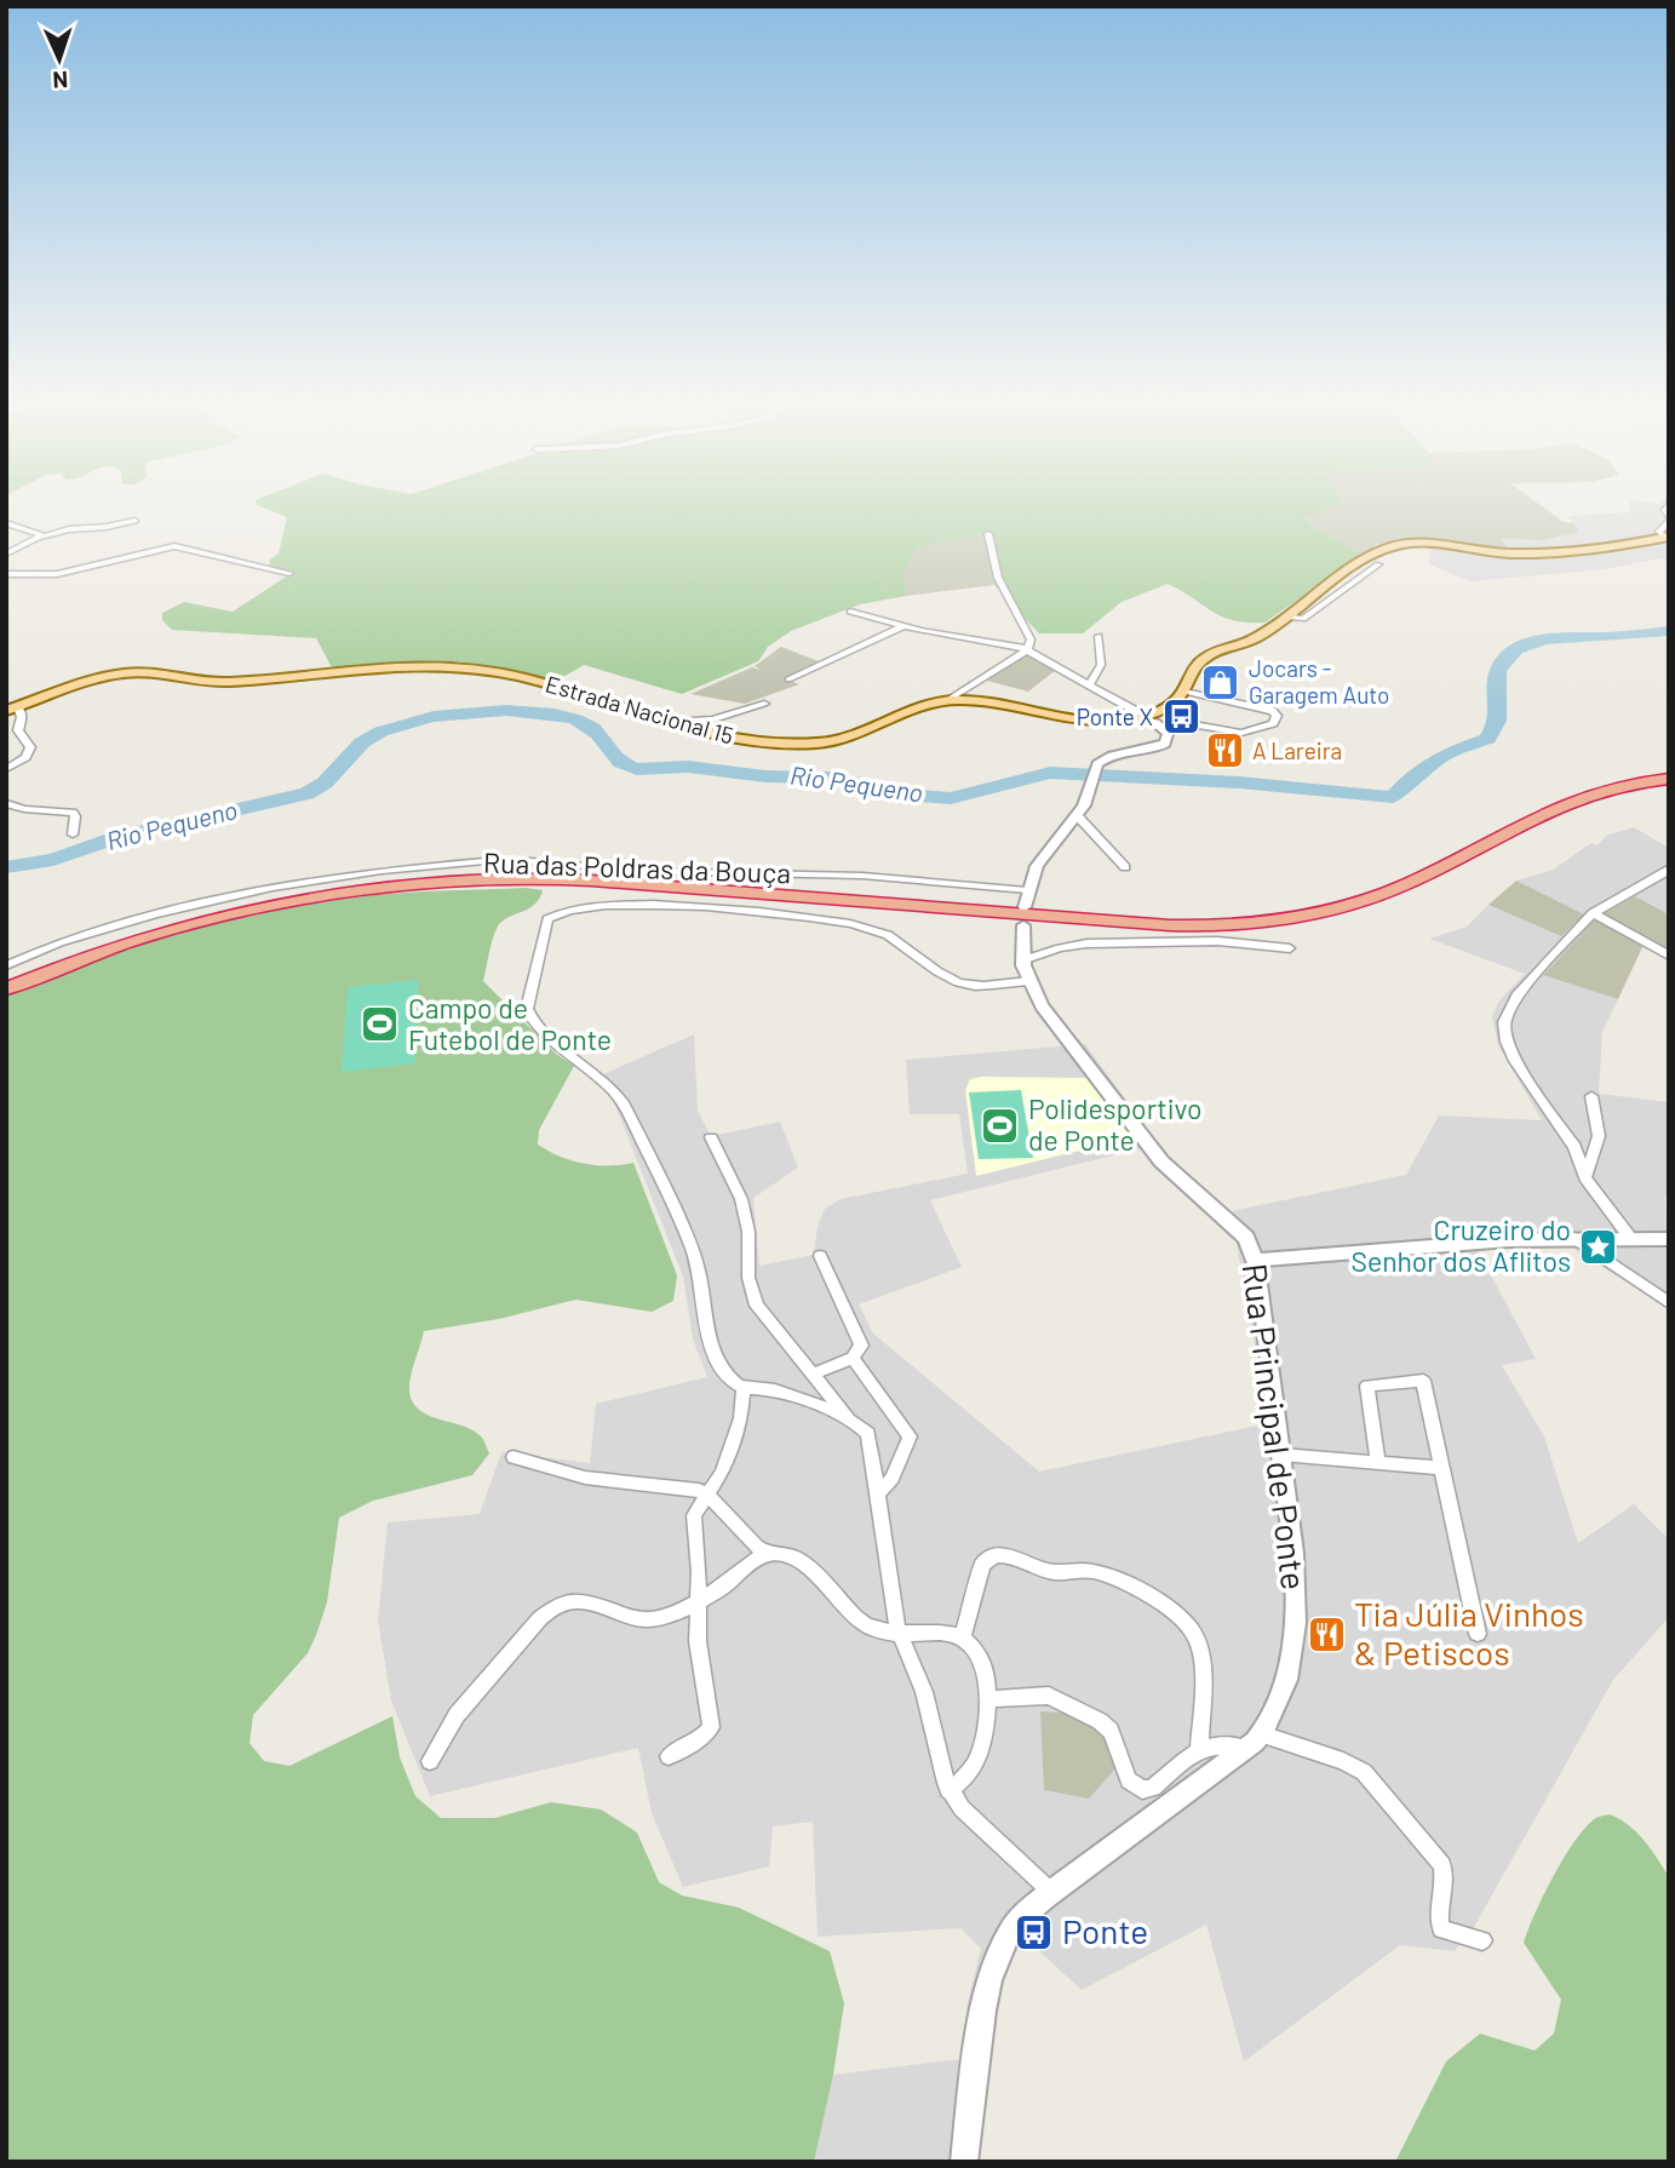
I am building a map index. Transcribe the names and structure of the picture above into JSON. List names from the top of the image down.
{
  "streets": {
    "main road": ["Estrada Nacional 15"],
    "street": ["Rua das Poldras da Bouça", "Rua Principal de Ponte"]
  },
  "water": ["Rio Pequeno"],
  "places": {
    "shop": ["Jocars - Garagem Auto"],
    "bus stop": ["Ponte X", "Ponte"],
    "restaurant": ["A Lareira", "Tia Júlia Vinhos & Petiscos"],
    "sports": ["Campo de Futebol de Ponte", "Polidesportivo de Ponte"],
    "place": ["Cruzeiro do Senhor dos Aflitos"]
  },
  "north": "bottom"
}
